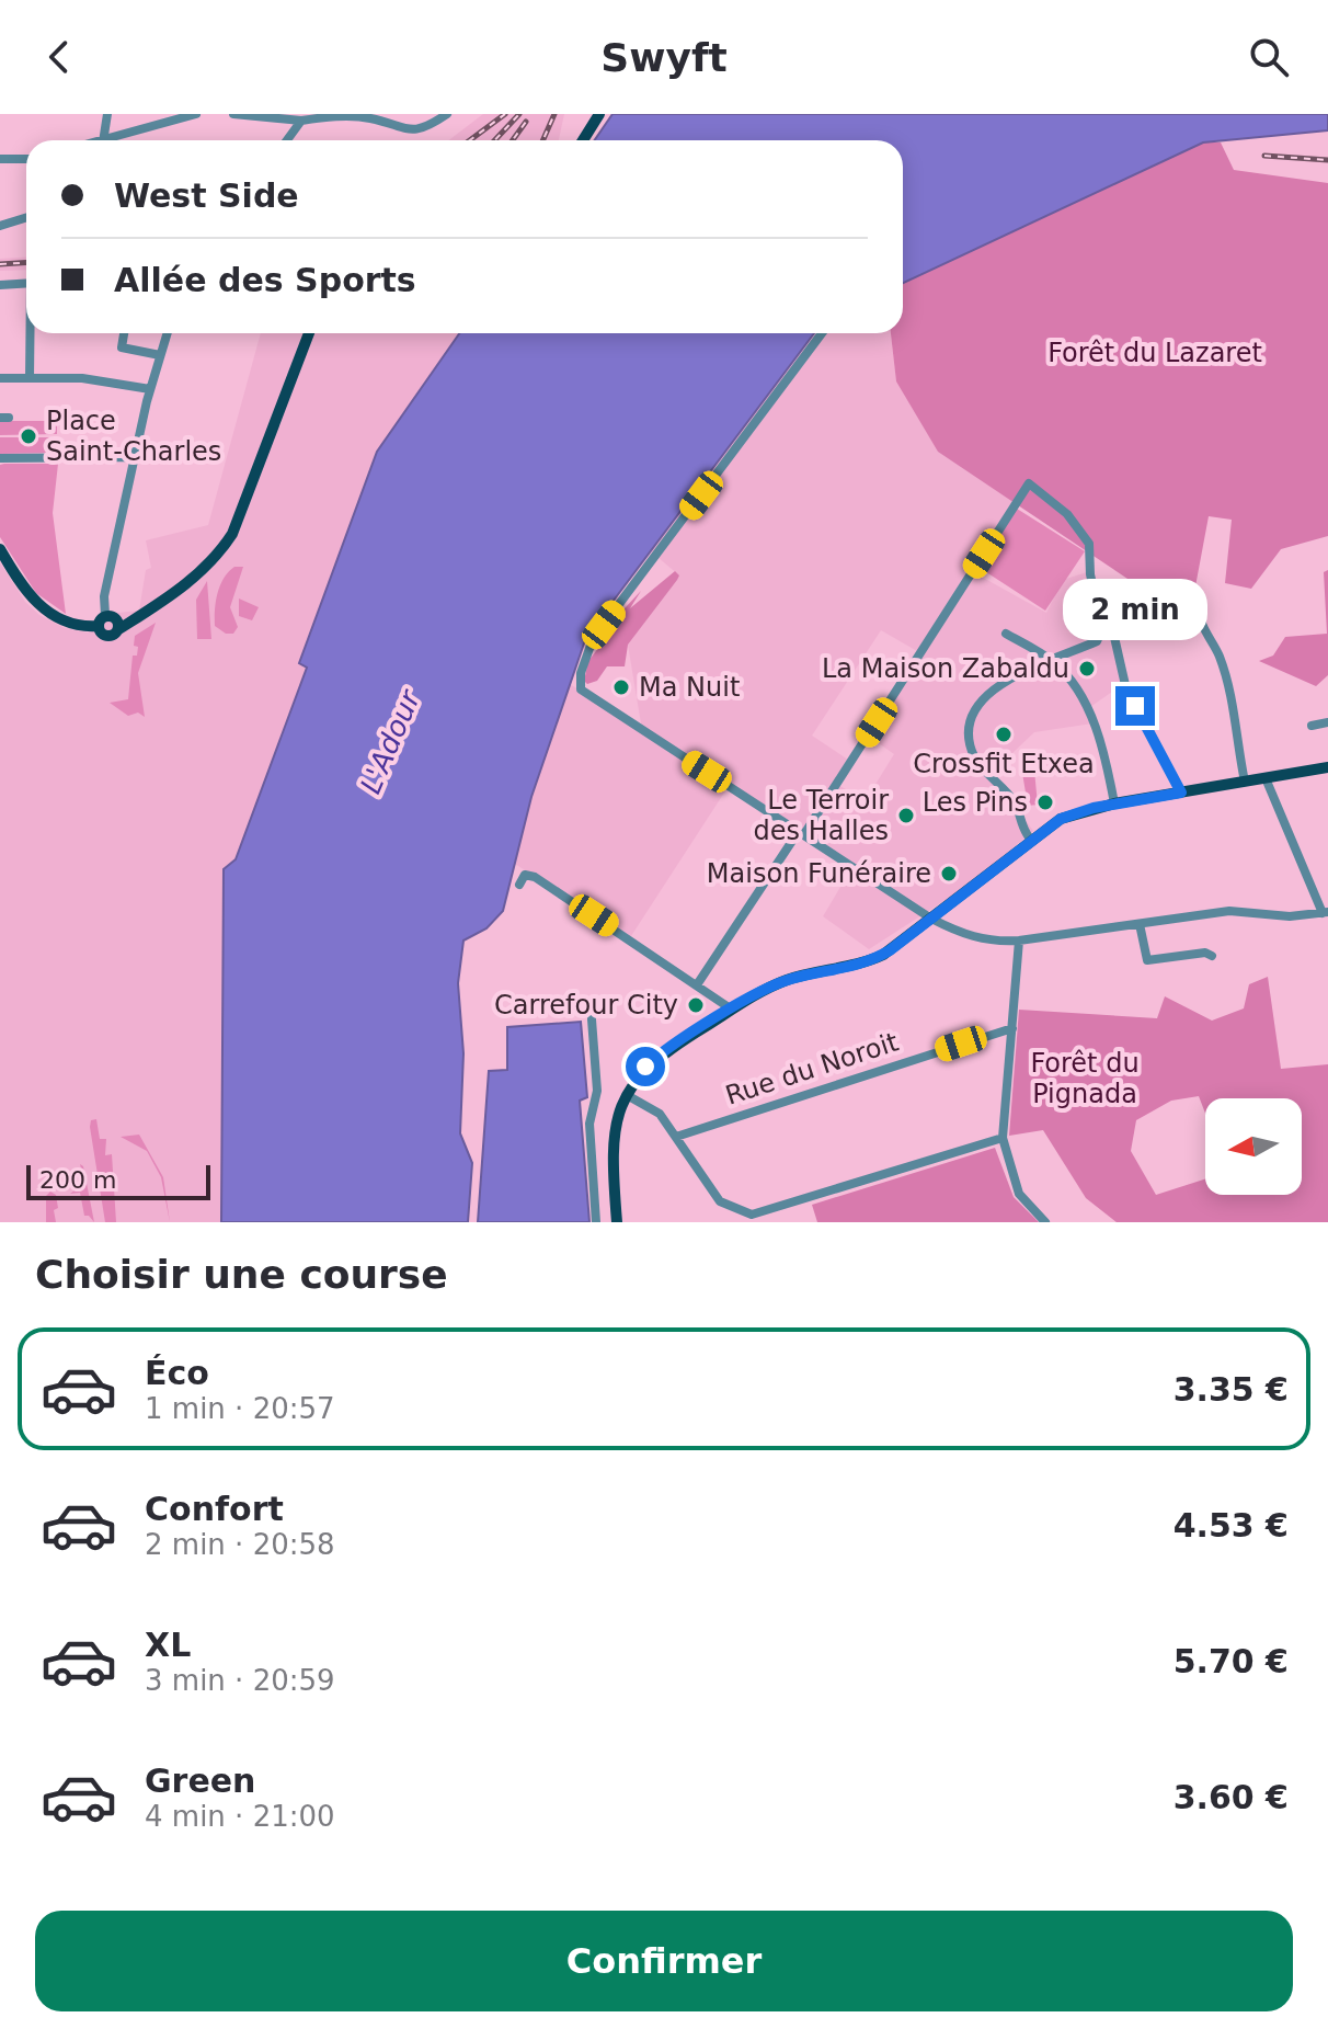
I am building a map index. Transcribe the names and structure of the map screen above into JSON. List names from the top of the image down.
{
  "streets": {
    "street": ["Rue du Noroit"]
  },
  "water": ["L'Adour"],
  "parks": ["Forêt du Lazaret", "Forêt du Pignada"],
  "places": [
    "Place Saint-Charles",
    "La Maison Zabaldu",
    "Ma Nuit",
    "Crossfit Etxea",
    "Les Pins",
    "Le Terroir des Halles",
    "Maison Funéraire",
    "Carrefour City"
  ],
  "scale_bar": "200 m",
  "north": "left",
  "page": {
    "header": "Swyft",
    "banner": ["West Side", "Allée des Sports"],
    "bubble": "2 min",
    "scale": "200 m",
    "heading": "Choisir une course",
    "list": [
      {
        "name": "Éco",
        "note": "1 min · 20:57",
        "value": "3.35 €"
      },
      {
        "name": "Confort",
        "note": "2 min · 20:58",
        "value": "4.53 €"
      },
      {
        "name": "XL",
        "note": "3 min · 20:59",
        "value": "5.70 €"
      },
      {
        "name": "Green",
        "note": "4 min · 21:00",
        "value": "3.60 €"
      }
    ],
    "buttons": "Confirmer"
  }
}
